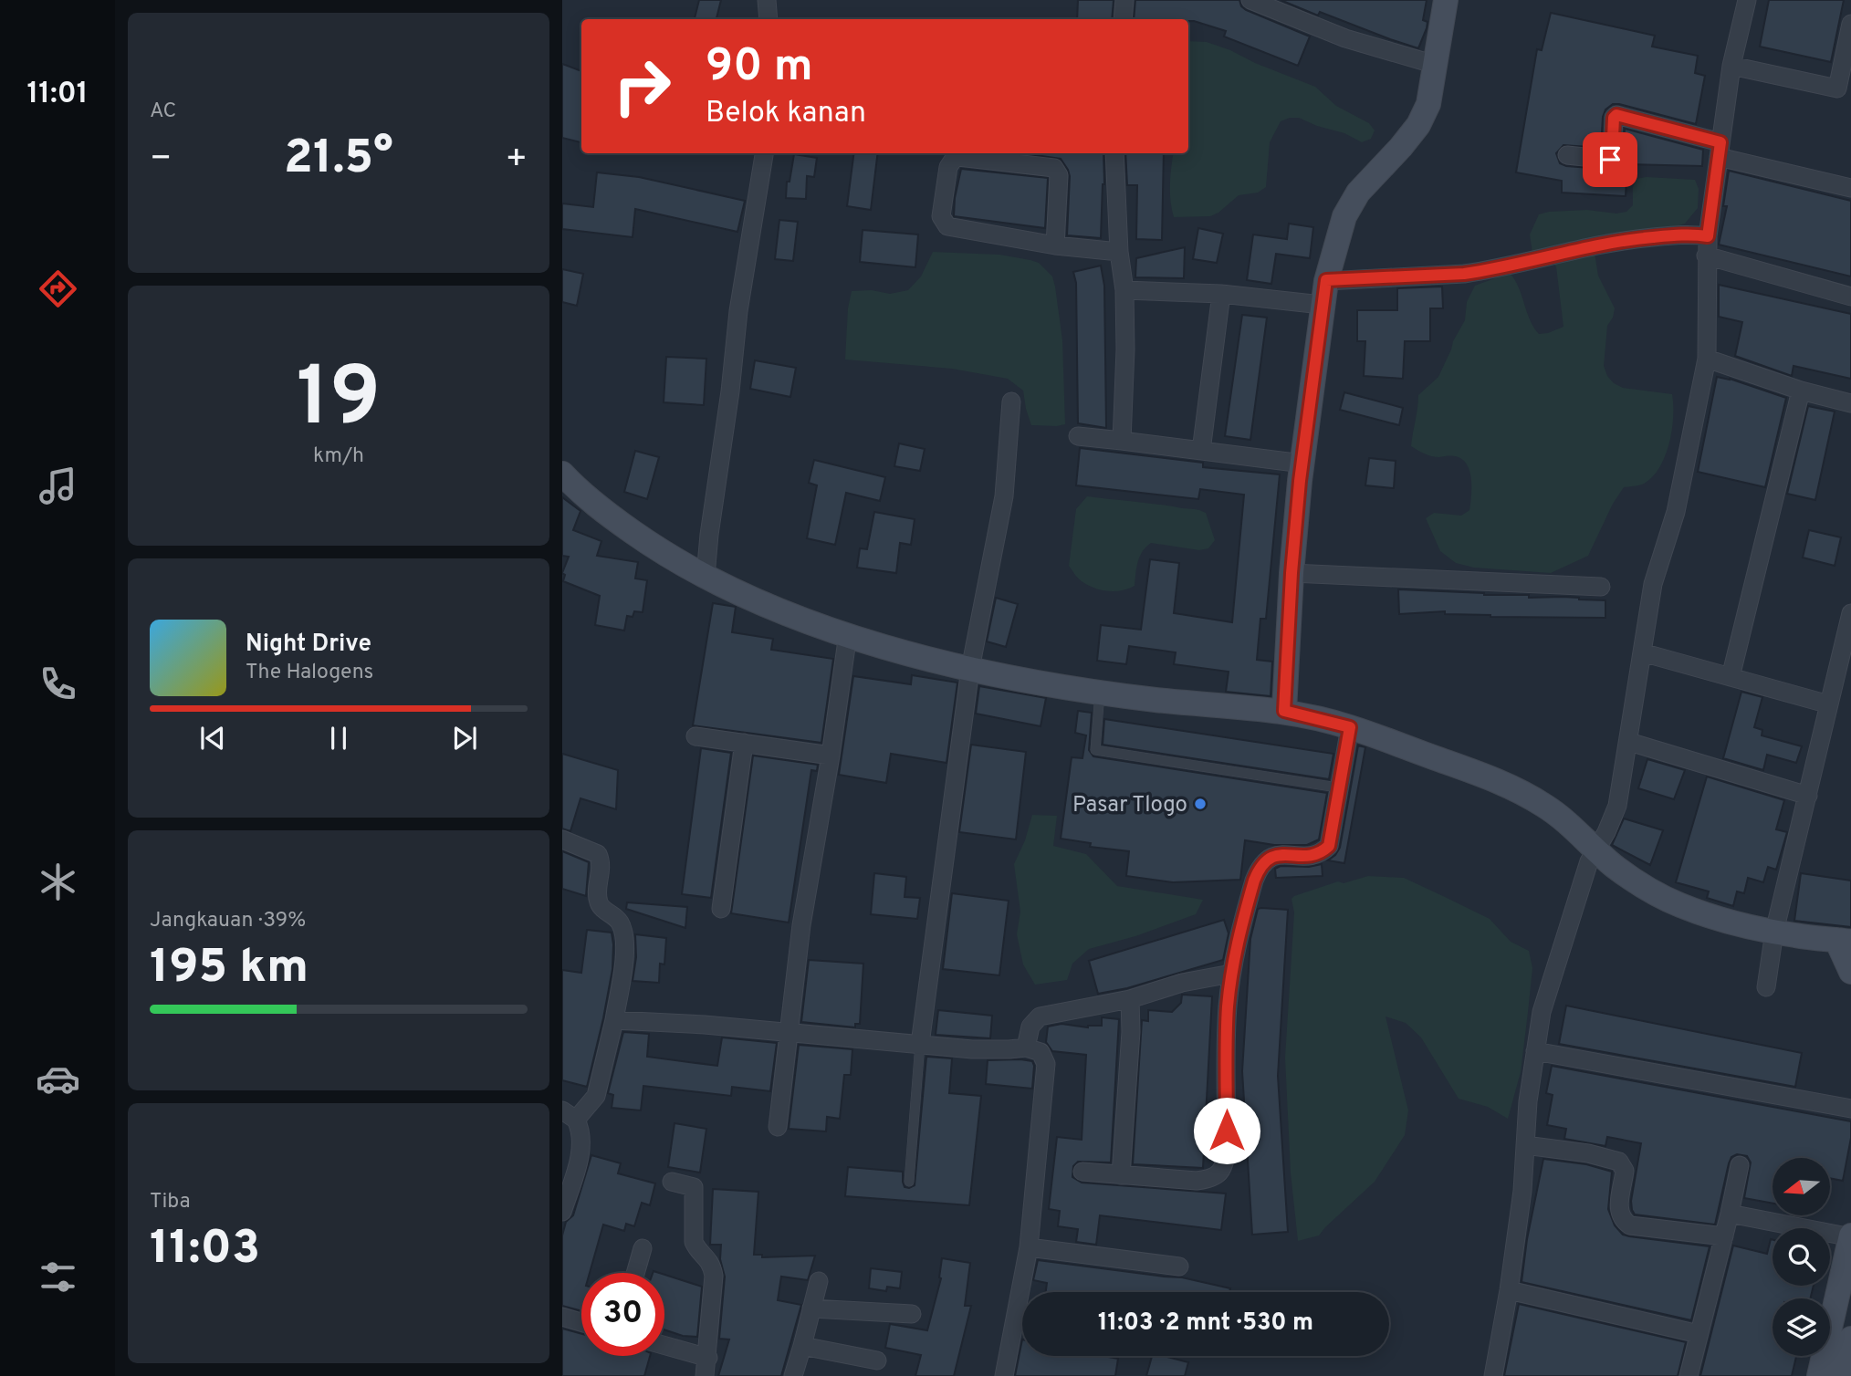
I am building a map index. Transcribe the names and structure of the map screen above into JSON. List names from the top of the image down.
{
  "places": ["Pasar Tlogo"],
  "north": "left",
  "page": {
    "tabs": "11:01",
    "tile": [
      "AC",
      ["19", "km/h"],
      ["Jangkauan · 39%", "195 km"],
      ["Tiba", "11:03"]
    ],
    "turn": ["90 m", "Belok kanan"],
    "heat": ["−", "21.5°", "+"],
    "song": ["Night Drive", "The Halogens"],
    "limit": "30",
    "trip": "11:03 · 2 mnt · 530 m"
  }
}
